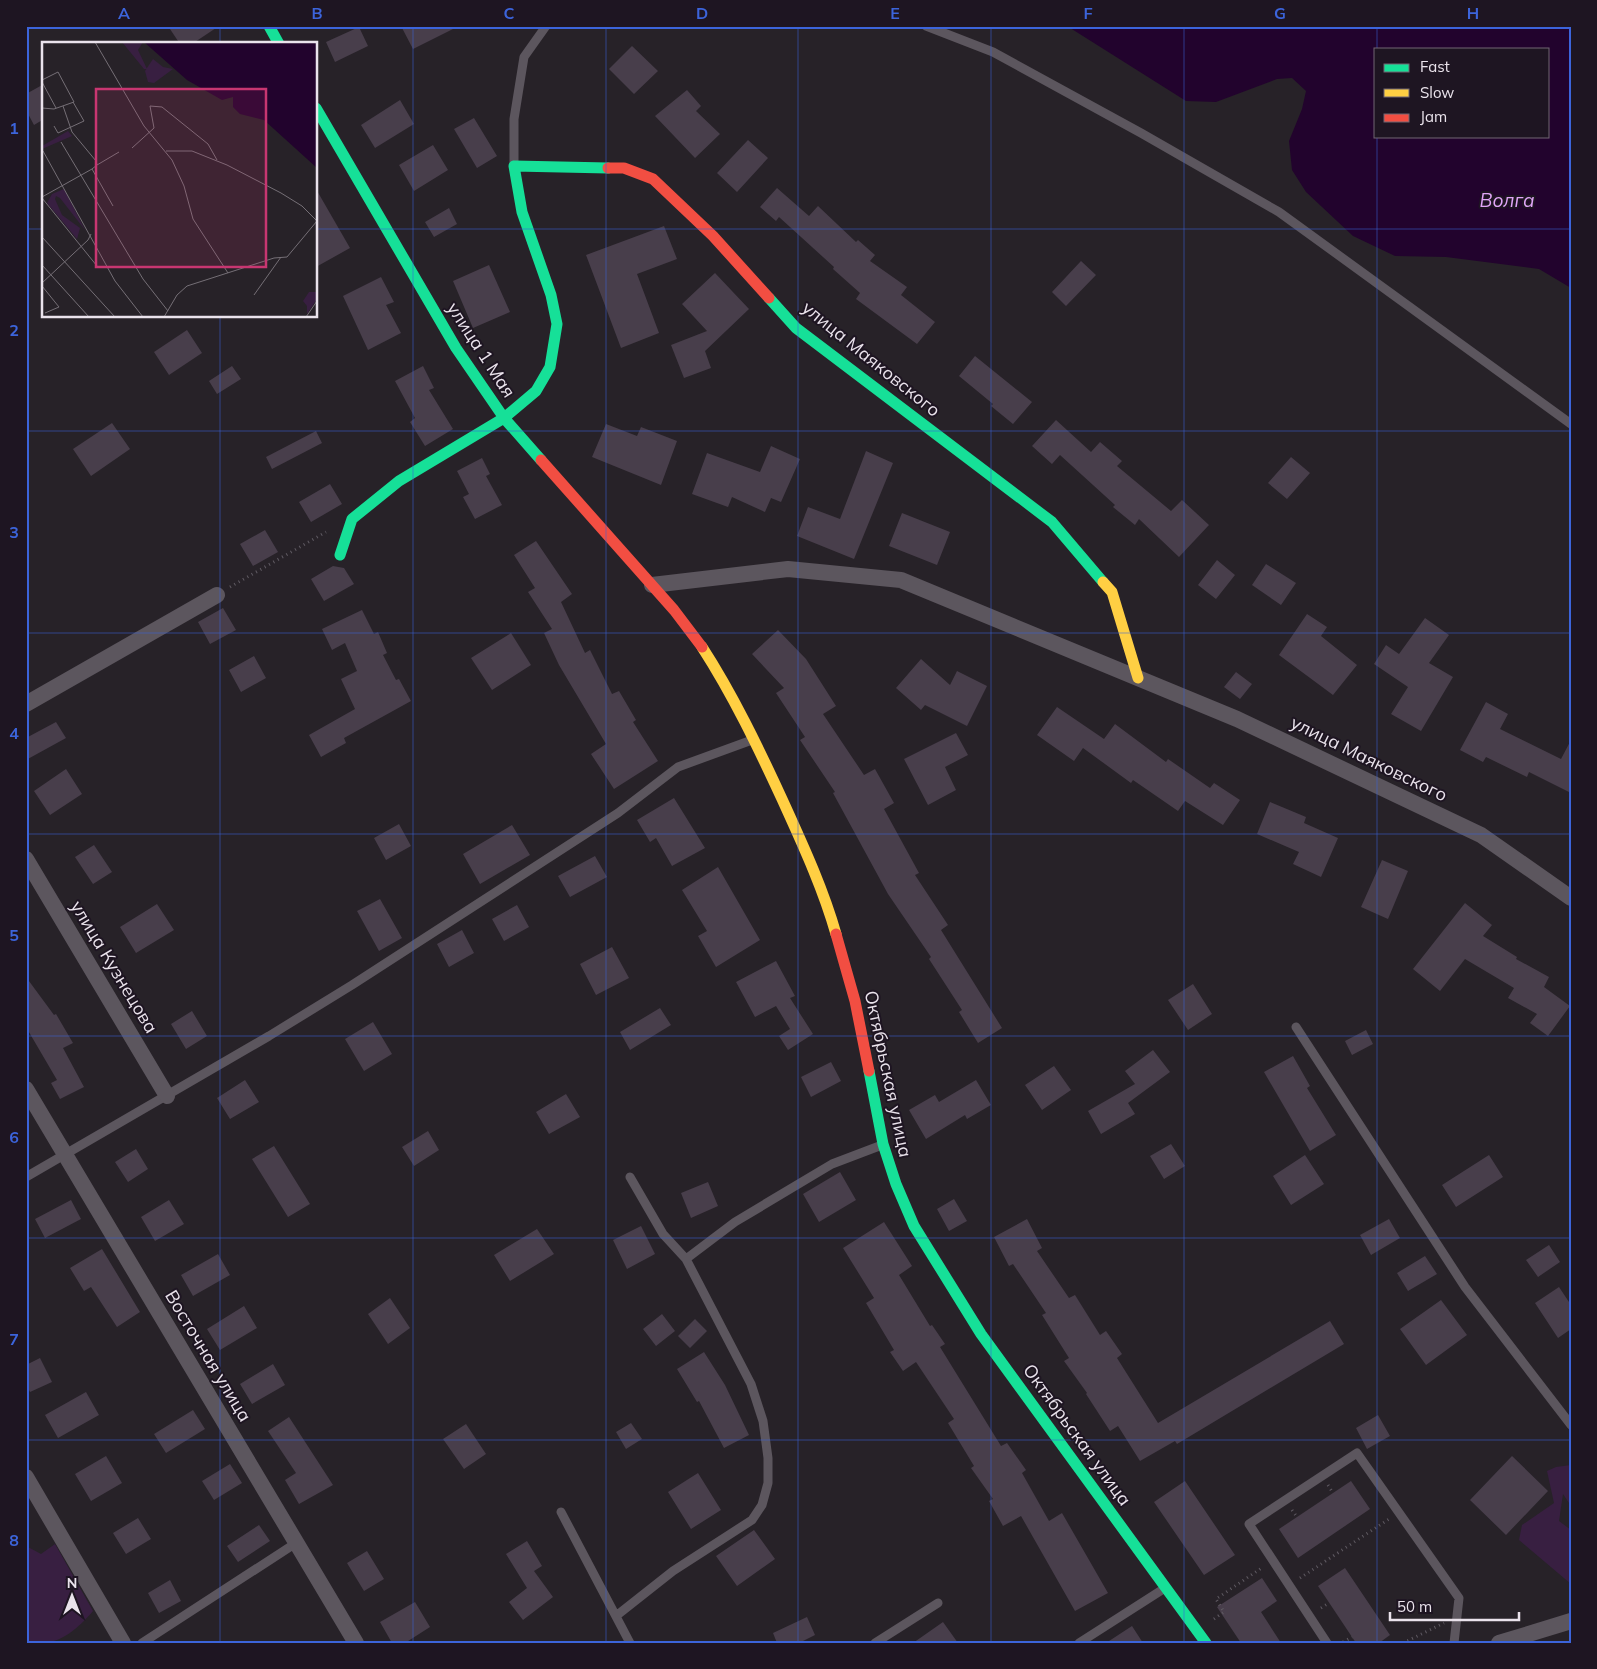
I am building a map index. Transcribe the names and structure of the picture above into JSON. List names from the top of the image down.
{
  "streets": {
    "street": [
      "улица 1 Мая",
      "улица Маяковского",
      "улица Кузнецова",
      "Октябрьская улица",
      "Восточная улица"
    ]
  },
  "crossings": [
    ["улица 1 Мая", "улица Маяковского"],
    ["улица 1 Мая", "Октябрьская улица"],
    ["улица Маяковского", "Октябрьская улица"]
  ],
  "water": ["Волга"],
  "legend": ["Fast", "Slow", "Jam"],
  "scale_bar": "50 m",
  "north": "top",
  "grid": {
    "columns": [
      "A",
      "B",
      "C",
      "D",
      "E",
      "F",
      "G",
      "H"
    ],
    "rows": [
      "1",
      "2",
      "3",
      "4",
      "5",
      "6",
      "7",
      "8"
    ]
  }
}
